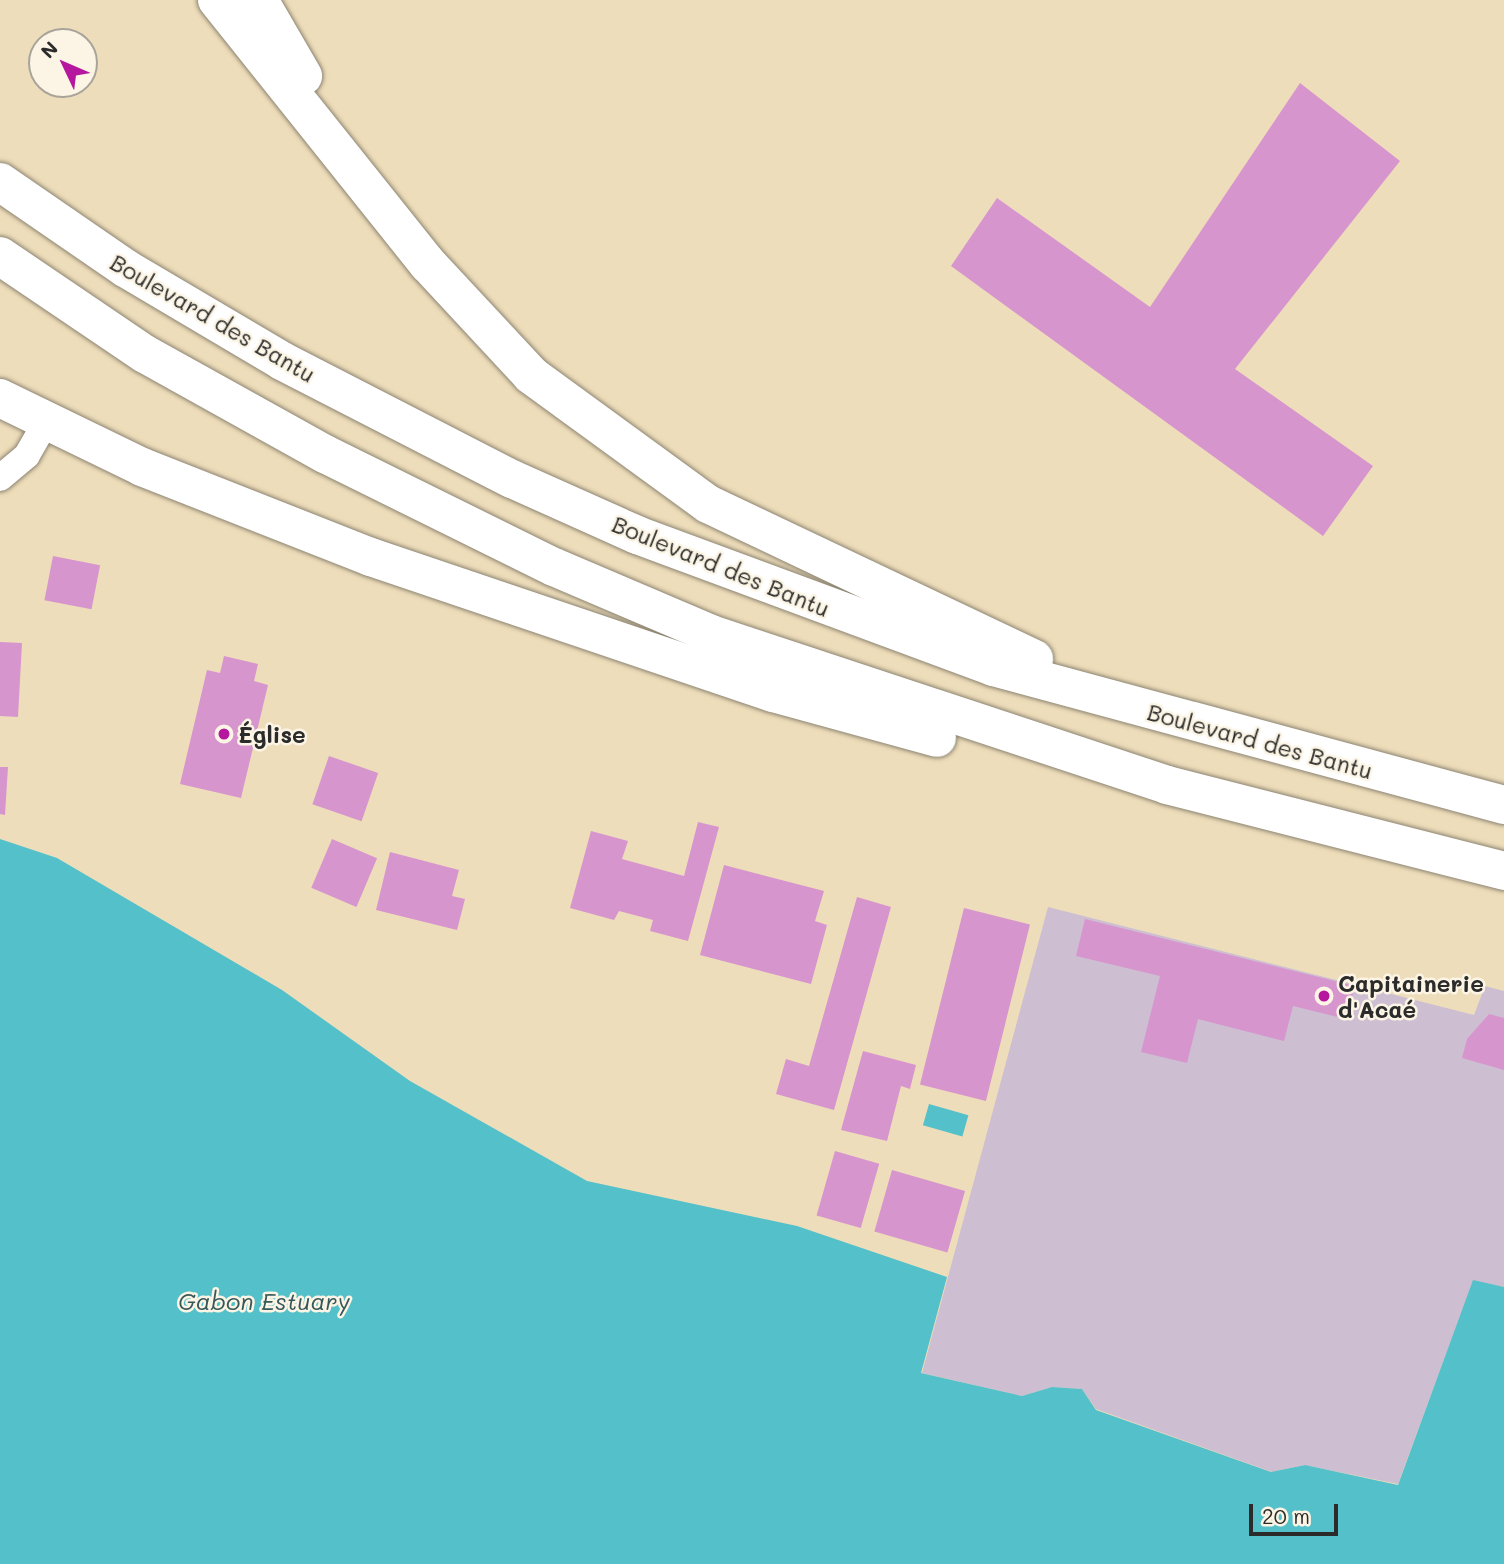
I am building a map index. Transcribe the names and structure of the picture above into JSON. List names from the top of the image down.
{
  "streets": {
    "highway": ["Boulevard des Bantu"]
  },
  "water": ["Gabon Estuary"],
  "places": ["Église", "Capitainerie d'Acaé"],
  "scale_bar": "20 m",
  "north": "top left"
}
